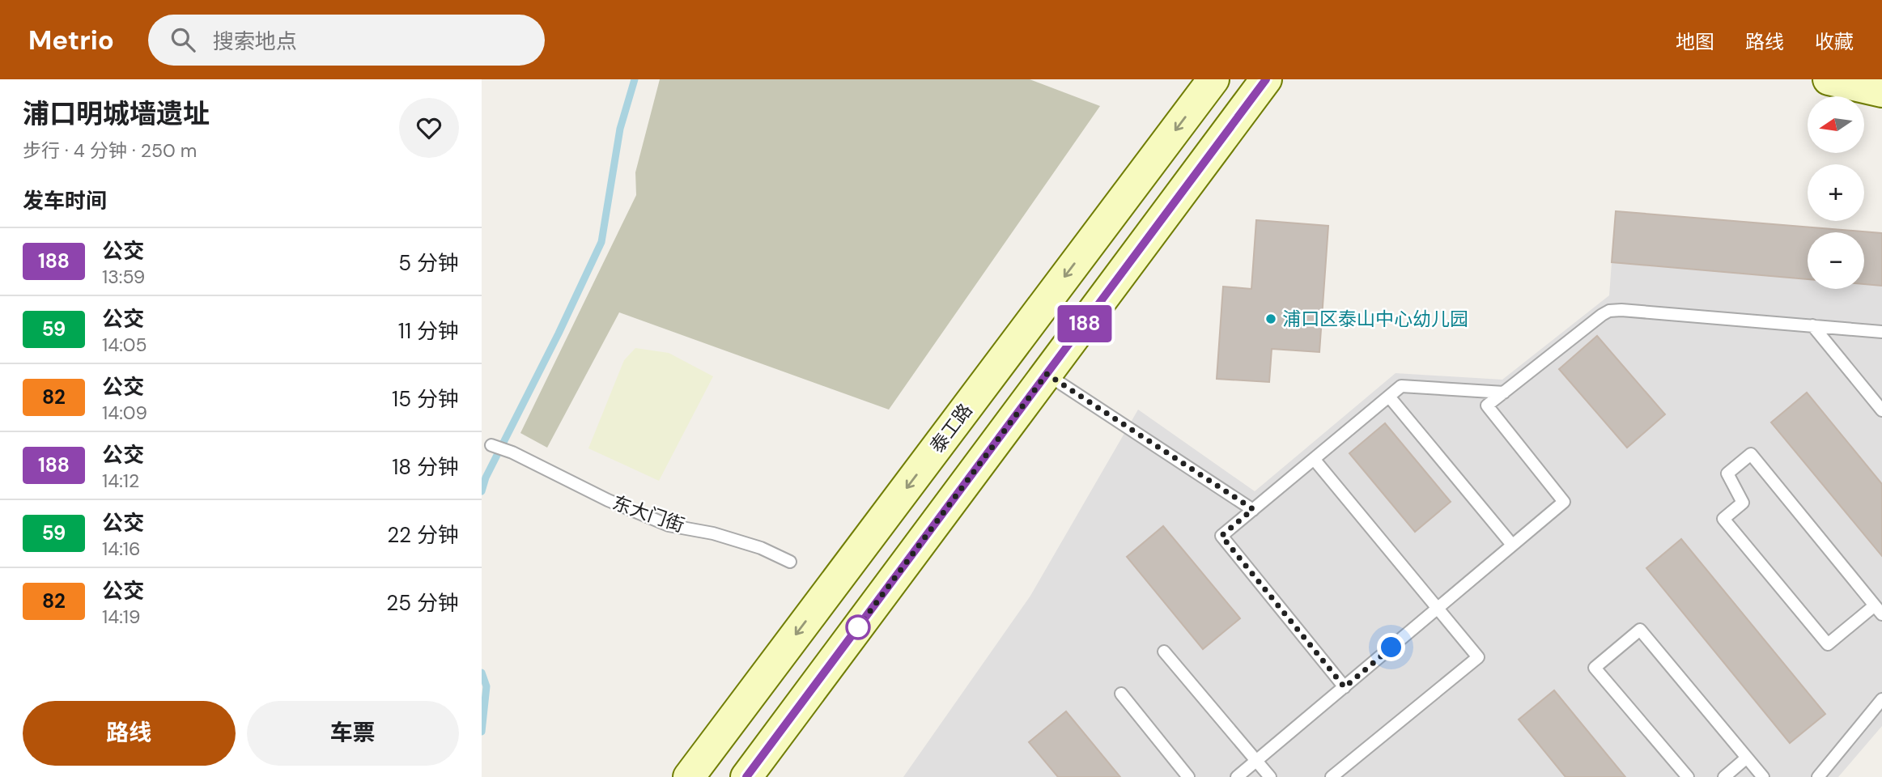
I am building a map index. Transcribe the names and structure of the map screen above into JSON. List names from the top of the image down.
{
  "streets": {
    "main road": ["泰工路"],
    "lane": ["东大门街"]
  },
  "places": ["浦口区泰山中心幼儿园"],
  "lines": ["bus line 188"],
  "north": "left",
  "page": {
    "header": "Metrio",
    "search": "搜索地点",
    "nav": ["地图", "路线", "收藏"],
    "heading": [
      ["浦口明城墙遗址", "步行 · 4 分钟 · 250 m"],
      "发车时间"
    ],
    "on_map": "188",
    "map_buttons": ["+", "−"],
    "list": [
      {
        "mark": "188",
        "name": "公交",
        "note": "13:59",
        "value": "5 分钟"
      },
      {
        "mark": "59",
        "name": "公交",
        "note": "14:05",
        "value": "11 分钟"
      },
      {
        "mark": "82",
        "name": "公交",
        "note": "14:09",
        "value": "15 分钟"
      },
      {
        "mark": "188",
        "name": "公交",
        "note": "14:12",
        "value": "18 分钟"
      },
      {
        "mark": "59",
        "name": "公交",
        "note": "14:16",
        "value": "22 分钟"
      },
      {
        "mark": "82",
        "name": "公交",
        "note": "14:19",
        "value": "25 分钟"
      }
    ],
    "buttons": ["路线", "车票"]
  }
}
